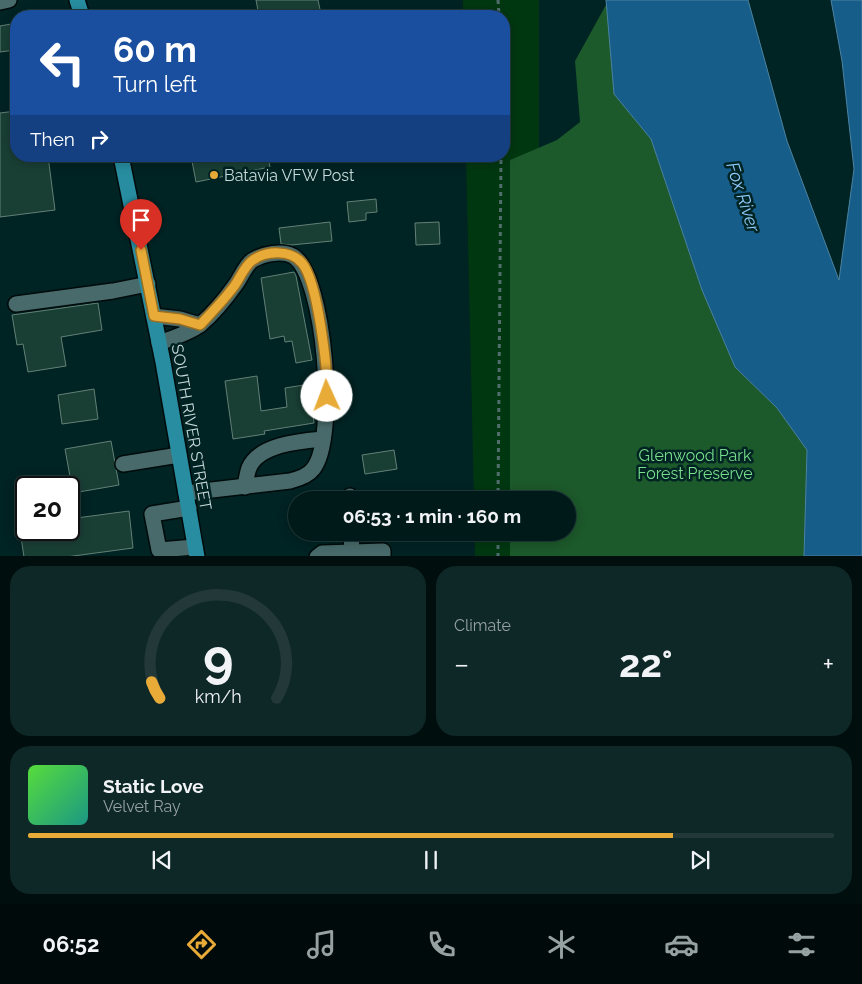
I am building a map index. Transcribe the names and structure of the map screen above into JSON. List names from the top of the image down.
{
  "streets": {
    "main road": ["SOUTH RIVER STREET"]
  },
  "water": ["Fox River"],
  "parks": ["Glenwood Park Forest Preserve"],
  "places": ["Batavia VFW Post"],
  "page": {
    "turn": ["60 m", "Turn left"],
    "then": "Then",
    "limit": "20",
    "trip": "06:53 · 1 min · 160 m",
    "tile": "Climate",
    "heat": ["−", "22°", "+"],
    "song": ["Static Love", "Velvet Ray"],
    "tabs": "06:52",
    "gauge": ["9", "km/h"]
  }
}
